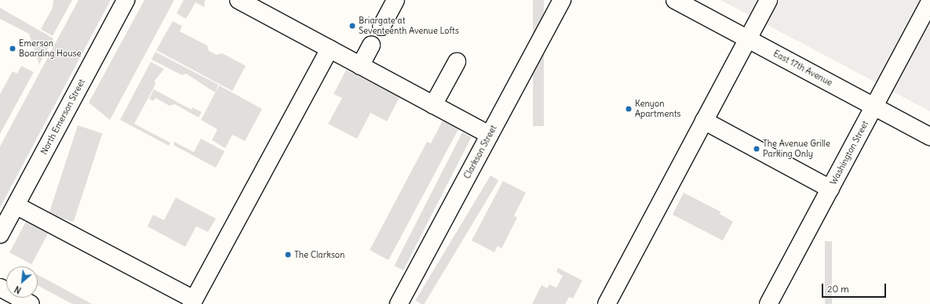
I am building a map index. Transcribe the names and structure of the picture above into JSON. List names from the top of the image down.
{
  "streets": {
    "street": [
      "East 17th Avenue",
      "North Emerson Street",
      "Clarkson Street",
      "Washington Street"
    ]
  },
  "crossings": [
    ["East 17th Avenue", "Washington Street"]
  ],
  "places": [
    "Briargate at Seventeenth Avenue Lofts",
    "Emerson Boarding House",
    "Kenyon Apartments",
    "The Avenue Grille Parking Only",
    "The Clarkson"
  ],
  "scale_bar": "20 m",
  "north": "bottom left"
}
